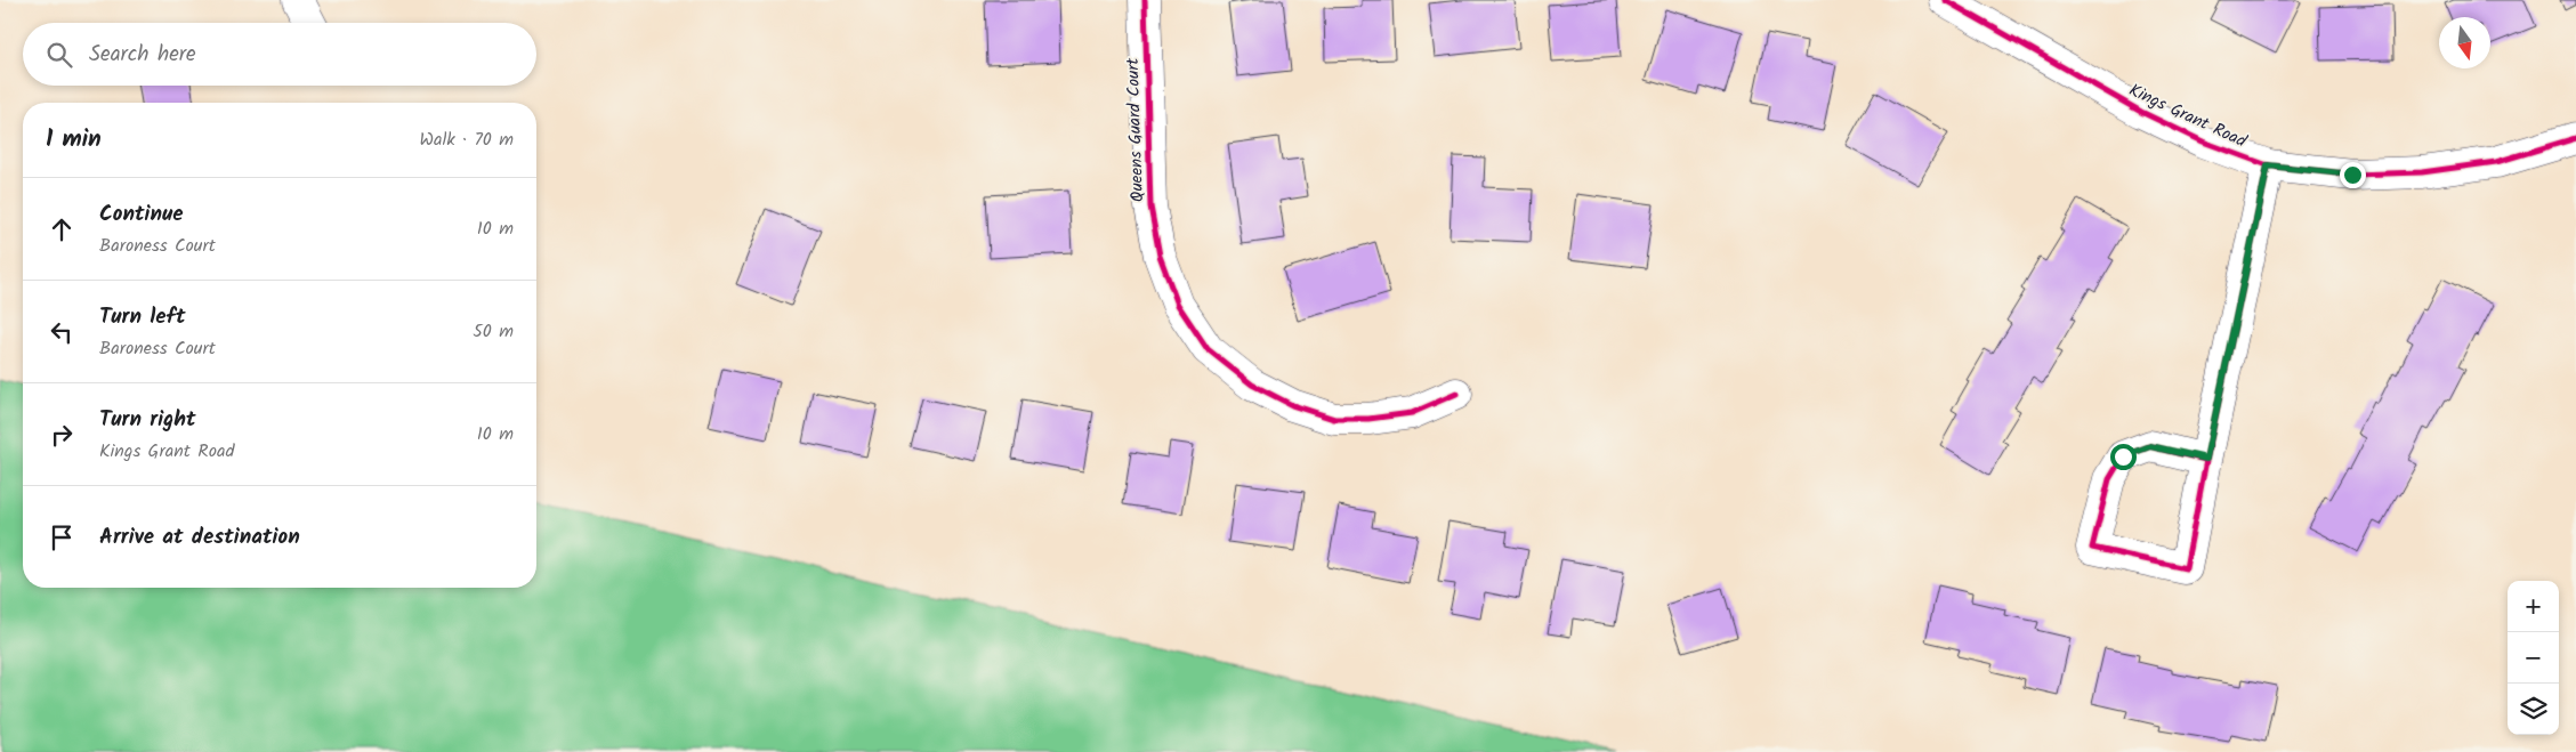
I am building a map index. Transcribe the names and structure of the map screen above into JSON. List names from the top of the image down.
{
  "streets": {
    "street": ["Kings Grant Road", "Queens Guard Court"]
  },
  "north": "bottom",
  "page": {
    "search": "Search here",
    "heading": ["1 min", "Walk · 70 m"],
    "list": [
      ["Continue", "Baroness Court", "10 m"],
      ["Turn left", "Baroness Court", "50 m"],
      ["Turn right", "Kings Grant Road", "10 m"],
      "Arrive at destination"
    ],
    "map_buttons": ["+", "−"]
  }
}
